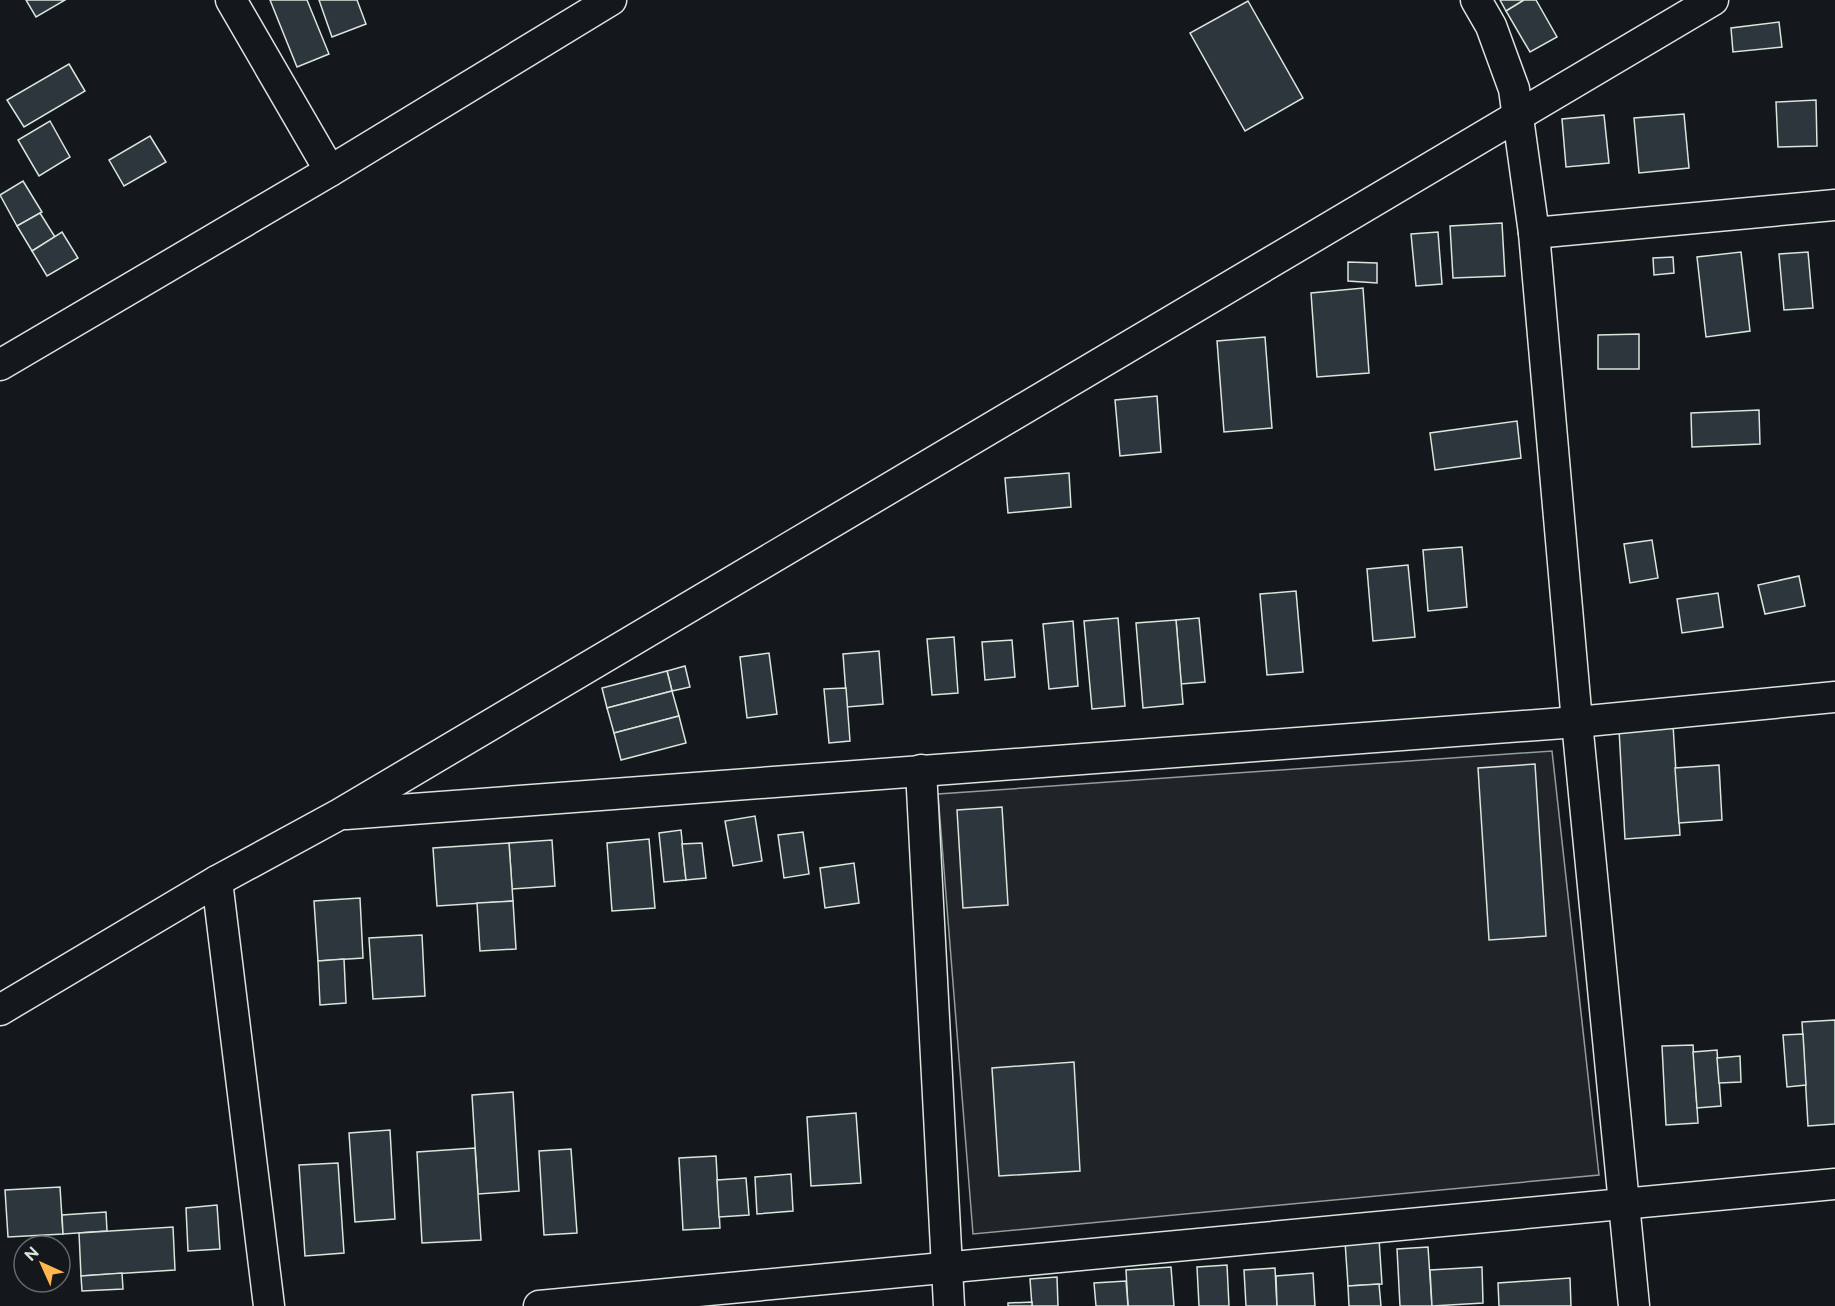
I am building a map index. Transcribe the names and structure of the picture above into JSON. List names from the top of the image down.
{
  "north": "top left"
}
